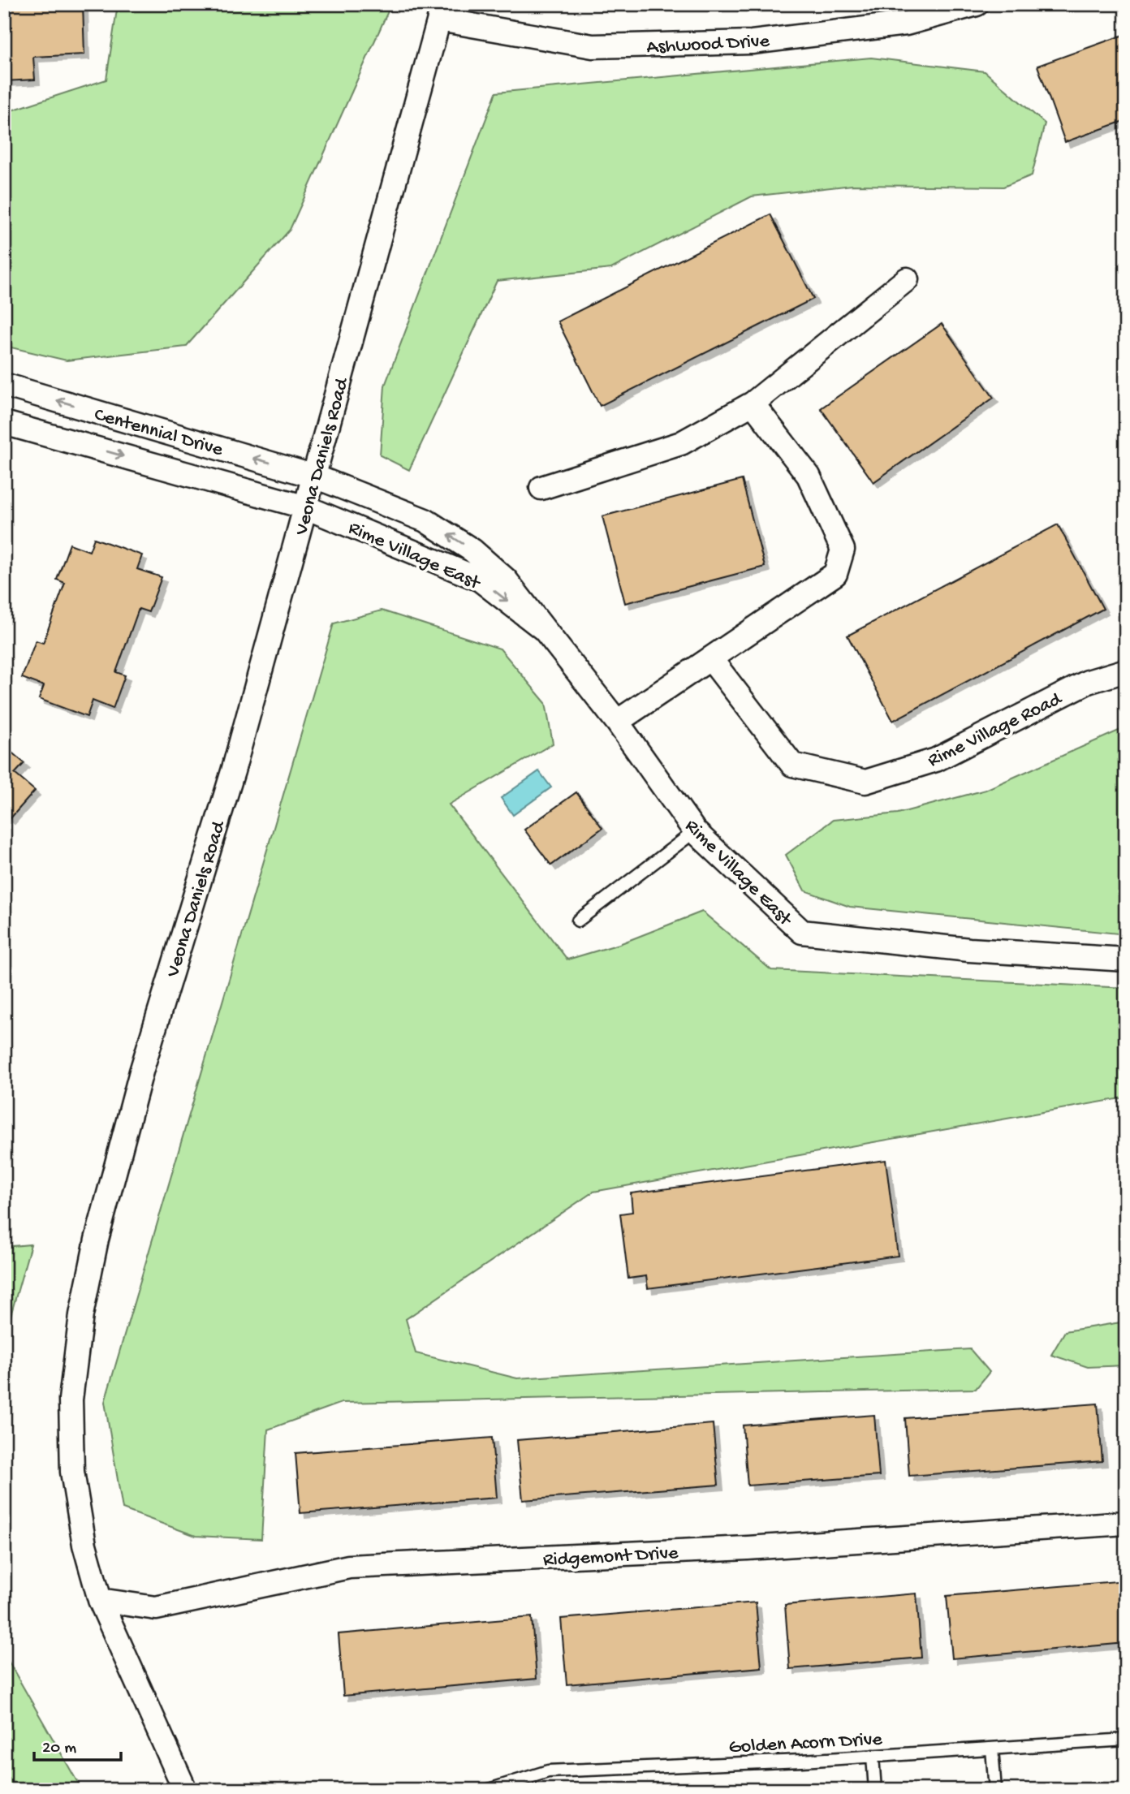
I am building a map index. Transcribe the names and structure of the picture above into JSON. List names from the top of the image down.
{
  "streets": {
    "street": [
      "Ashwood Drive",
      "Centennial Drive",
      "Veona Daniels Road",
      "Rime Village East",
      "Rime Village Road",
      "Ridgemont Drive"
    ],
    "lane": ["Golden Acorn Drive"]
  },
  "crossings": [
    ["Ashwood Drive", "Veona Daniels Road"],
    ["Centennial Drive", "Veona Daniels Road"],
    ["Centennial Drive", "Rime Village East"],
    ["Veona Daniels Road", "Rime Village East"],
    ["Veona Daniels Road", "Ridgemont Drive"]
  ],
  "scale_bar": "20 m"
}
